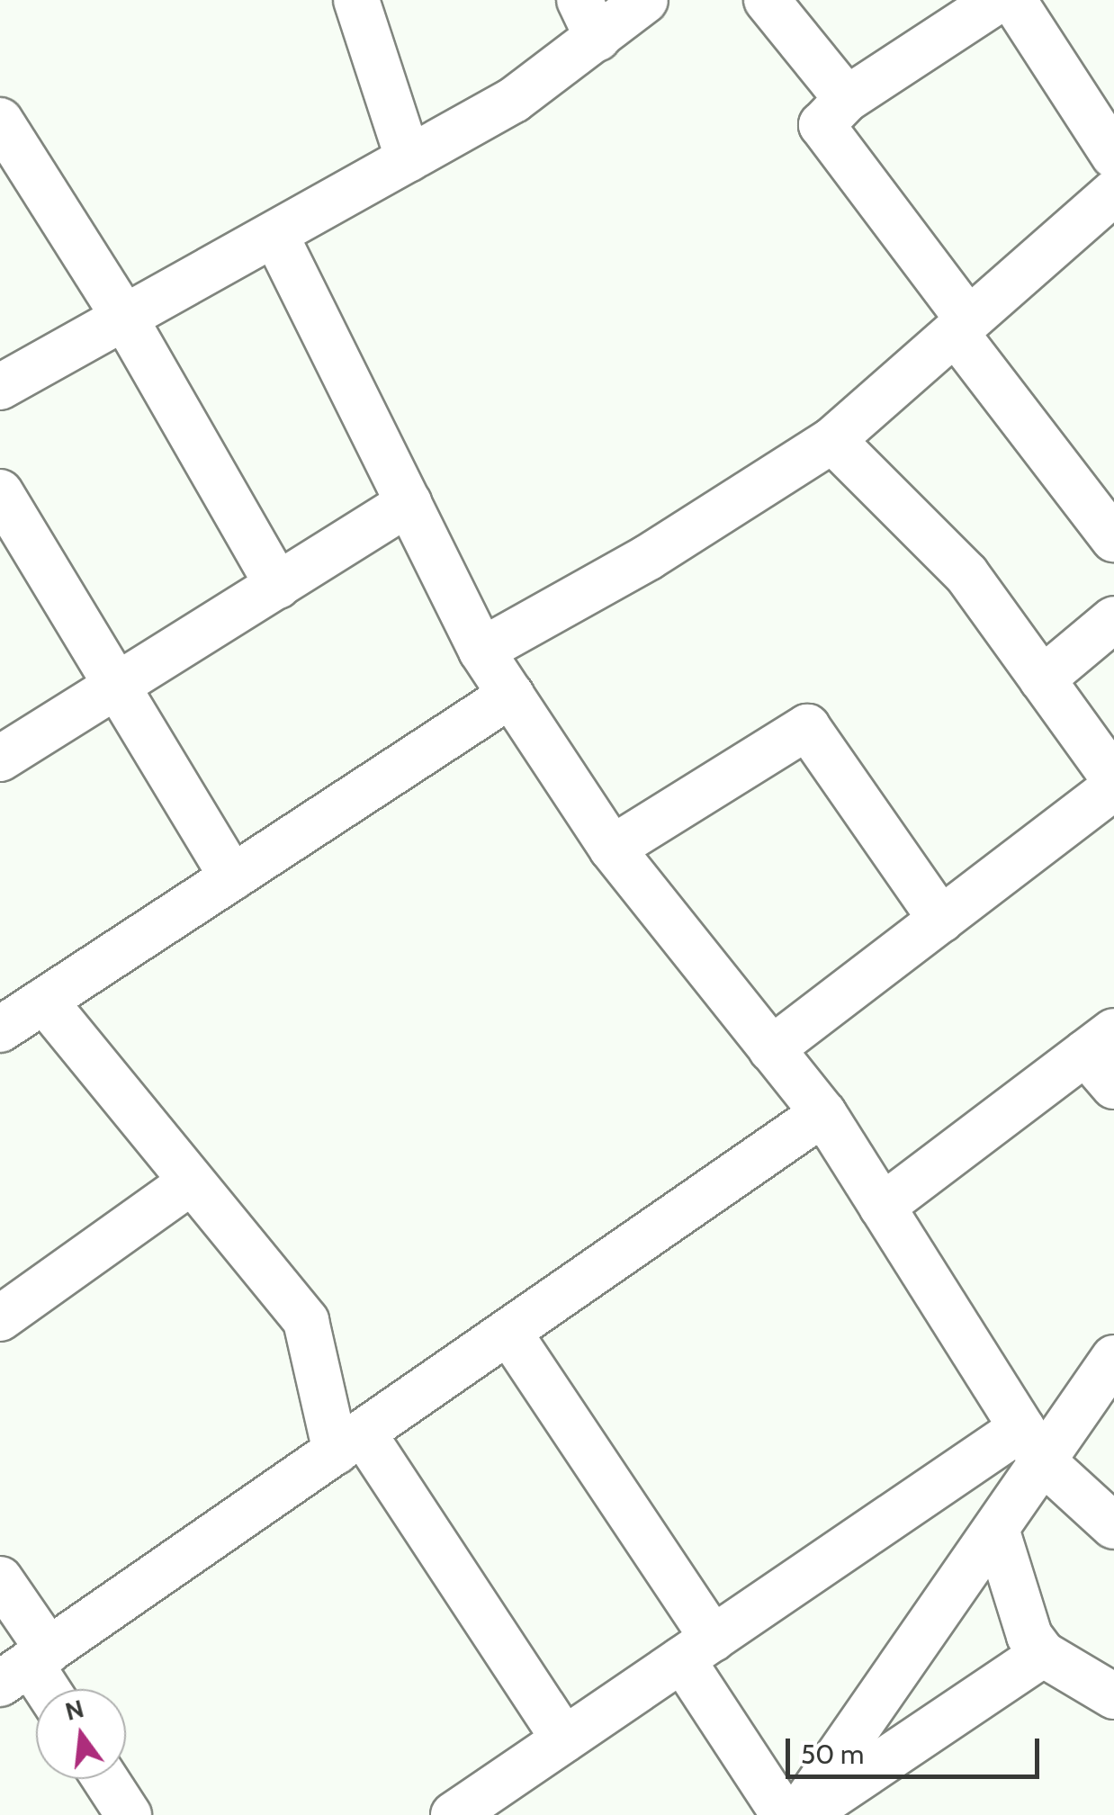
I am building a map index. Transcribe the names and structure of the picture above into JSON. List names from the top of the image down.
{
  "scale_bar": "50 m",
  "north": "top"
}
